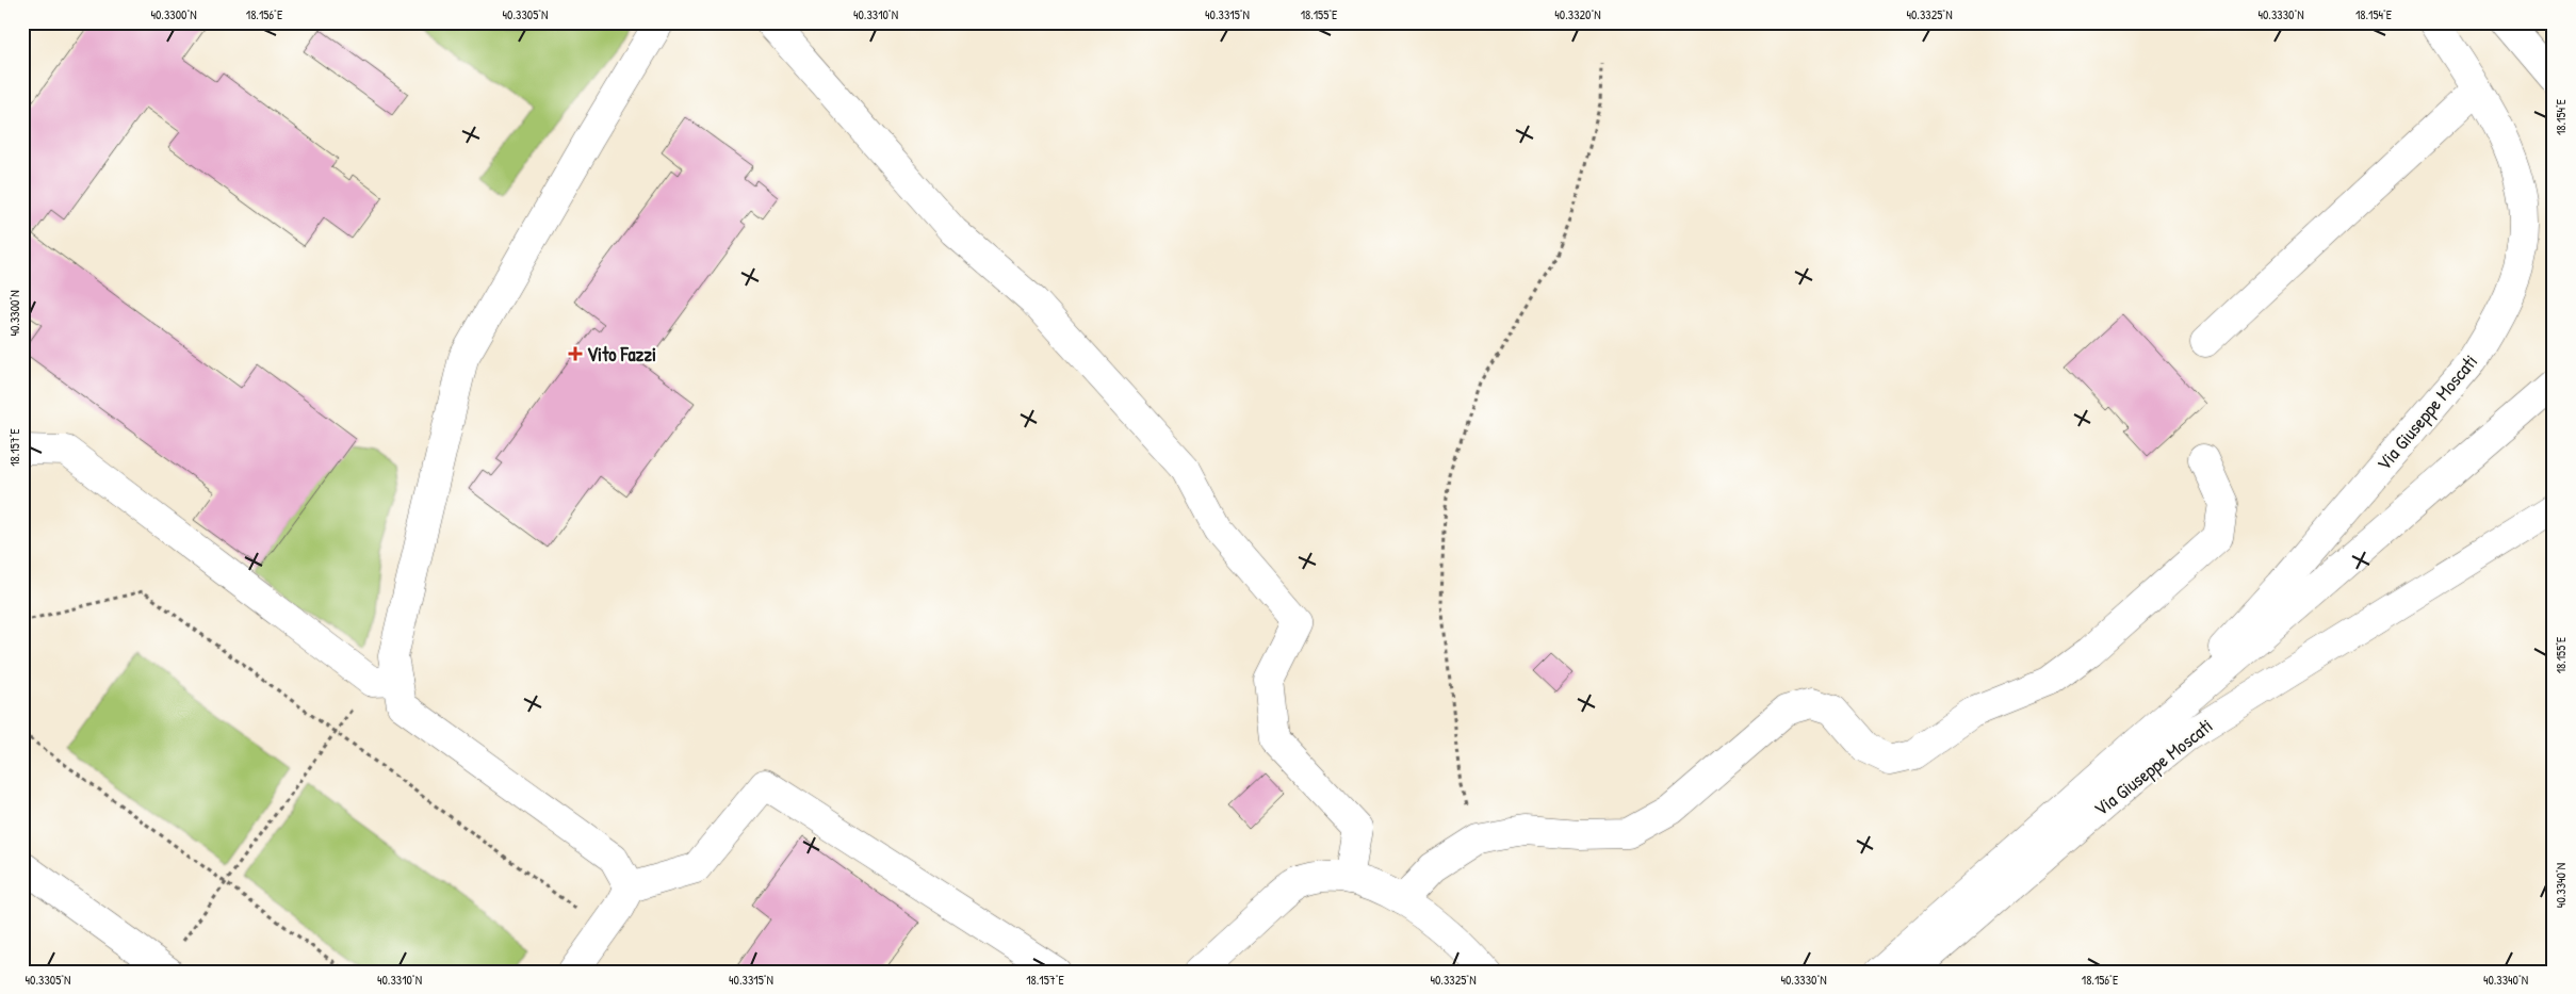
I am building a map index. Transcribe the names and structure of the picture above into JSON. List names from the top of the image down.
{
  "streets": {
    "street": ["Via Giuseppe Moscati"]
  },
  "places": {
    "health": ["Vito Fazzi"]
  },
  "coordinates": [
    "40.3300°N",
    "18.156°E",
    "40.3305°N",
    "40.3310°N",
    "40.3315°N",
    "18.155°E",
    "40.3320°N",
    "40.3325°N",
    "40.3330°N",
    "18.154°E",
    "18.157°E",
    "40.3340°N"
  ]
}
